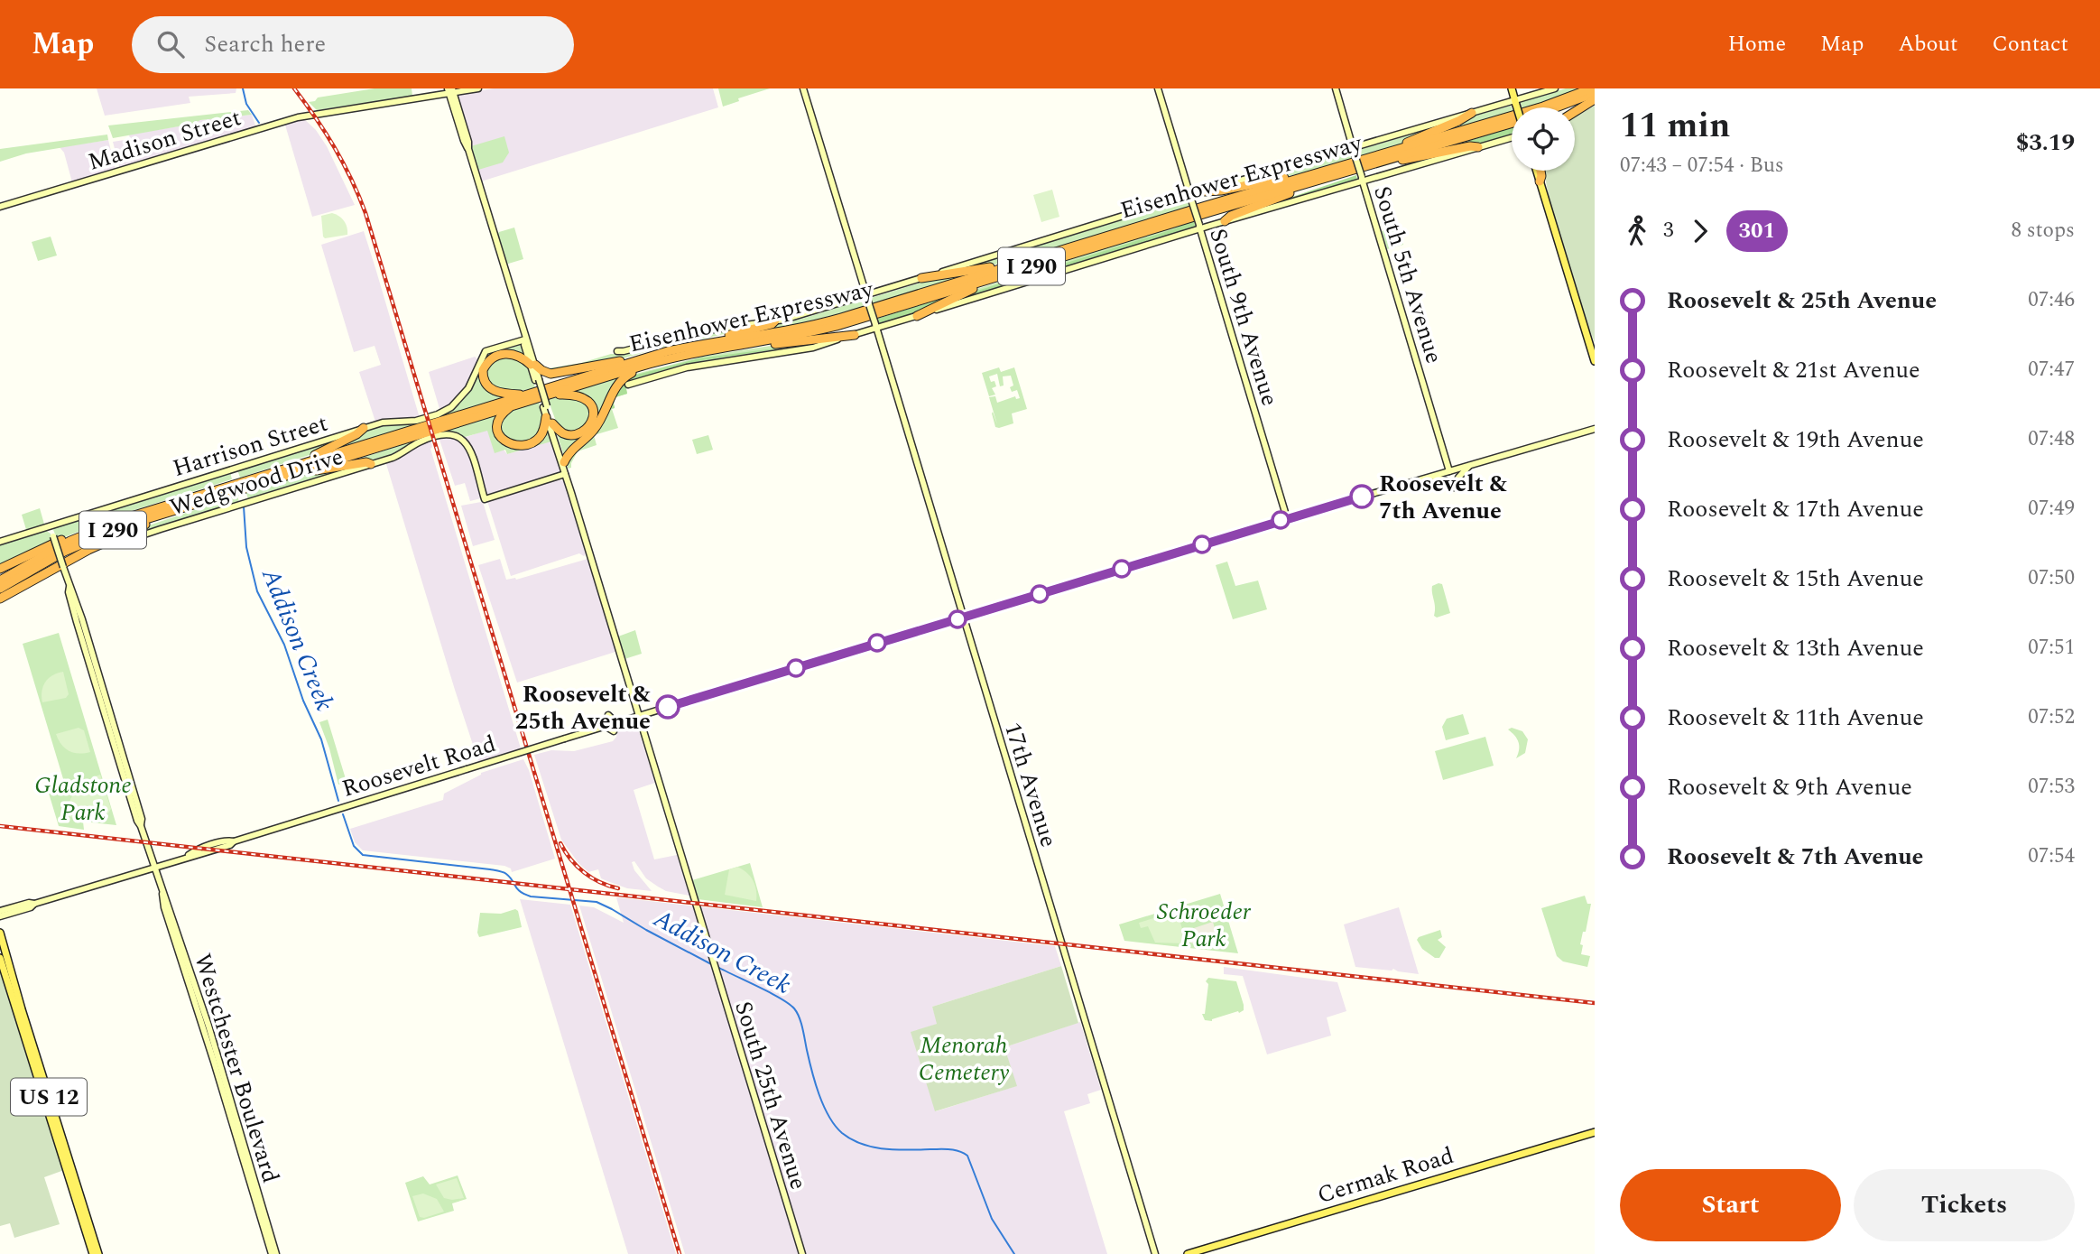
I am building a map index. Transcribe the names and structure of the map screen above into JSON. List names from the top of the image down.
{
  "streets": {
    "highway": ["Eisenhower Expressway", "I 290"],
    "main road": ["US 12", "Cermak Road"],
    "street": [
      "Madison Street",
      "South 5th Avenue",
      "South 9th Avenue",
      "Harrison Street",
      "Wedgwood Drive",
      "Roosevelt Road",
      "17th Avenue",
      "Westchester Boulevard",
      "South 25th Avenue"
    ]
  },
  "crossings": [
    ["Madison Street", "South 25th Avenue"],
    ["South 5th Avenue", "Roosevelt Road"],
    ["South 9th Avenue", "Roosevelt Road"],
    ["Harrison Street", "Westchester Boulevard"],
    ["Harrison Street", "South 25th Avenue"],
    ["Wedgwood Drive", "South 25th Avenue"],
    ["Roosevelt Road", "17th Avenue"],
    ["Roosevelt Road", "Westchester Boulevard"],
    ["Roosevelt Road", "South 25th Avenue"]
  ],
  "water": ["Addison Creek"],
  "parks": ["Gladstone Park", "Schroeder Park", "Menorah Cemetery"],
  "places": ["Roosevelt & 7th Avenue", "Roosevelt & 25th Avenue"],
  "lines": ["bus line 301"],
  "page": {
    "header": "Map",
    "search": "Search here",
    "nav": [
      "Home",
      "Map",
      "About",
      "Contact"
    ],
    "heading": ["11 min", "07:43 – 07:54 · Bus", "$3.19"],
    "legs": ["3", "301", "8 stops"],
    "list": [
      {
        "name": "Roosevelt & 25th Avenue",
        "value": "07:46"
      },
      {
        "name": "Roosevelt & 21st Avenue",
        "value": "07:47"
      },
      {
        "name": "Roosevelt & 19th Avenue",
        "value": "07:48"
      },
      {
        "name": "Roosevelt & 17th Avenue",
        "value": "07:49"
      },
      {
        "name": "Roosevelt & 15th Avenue",
        "value": "07:50"
      },
      {
        "name": "Roosevelt & 13th Avenue",
        "value": "07:51"
      },
      {
        "name": "Roosevelt & 11th Avenue",
        "value": "07:52"
      },
      {
        "name": "Roosevelt & 9th Avenue",
        "value": "07:53"
      },
      {
        "name": "Roosevelt & 7th Avenue",
        "value": "07:54"
      }
    ],
    "buttons": ["Start", "Tickets"]
  }
}
